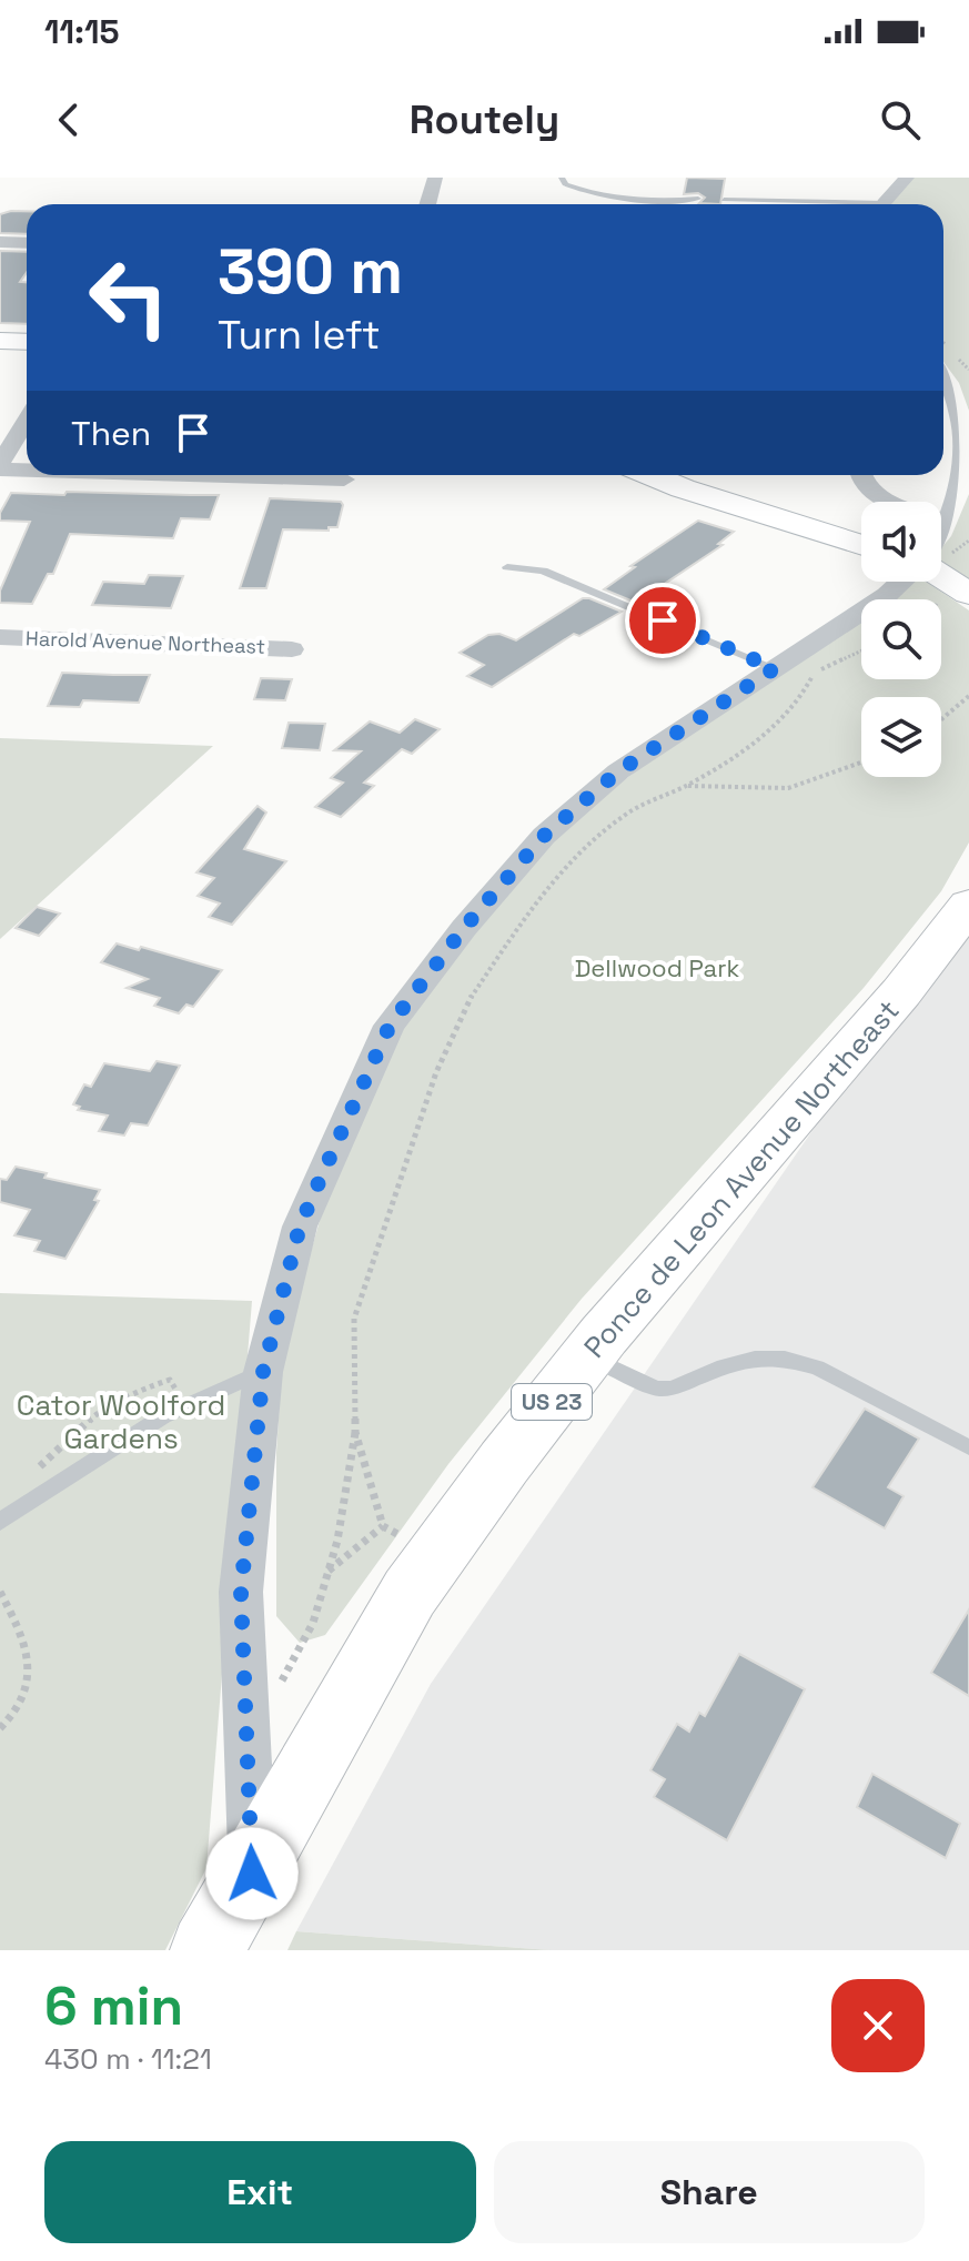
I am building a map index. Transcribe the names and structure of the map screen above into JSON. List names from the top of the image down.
{
  "streets": {
    "highway": ["Ponce de Leon Avenue Northeast", "US 23"],
    "street": ["Harold Avenue Northeast"]
  },
  "parks": ["Dellwood Park", "Cator Woolford Gardens"],
  "page": {
    "status": "11:15",
    "header": "Routely",
    "turn": ["390 m", "Turn left"],
    "then": "Then",
    "heading": ["6 min", "430 m · 11:21"],
    "buttons": ["Exit", "Share"]
  }
}
